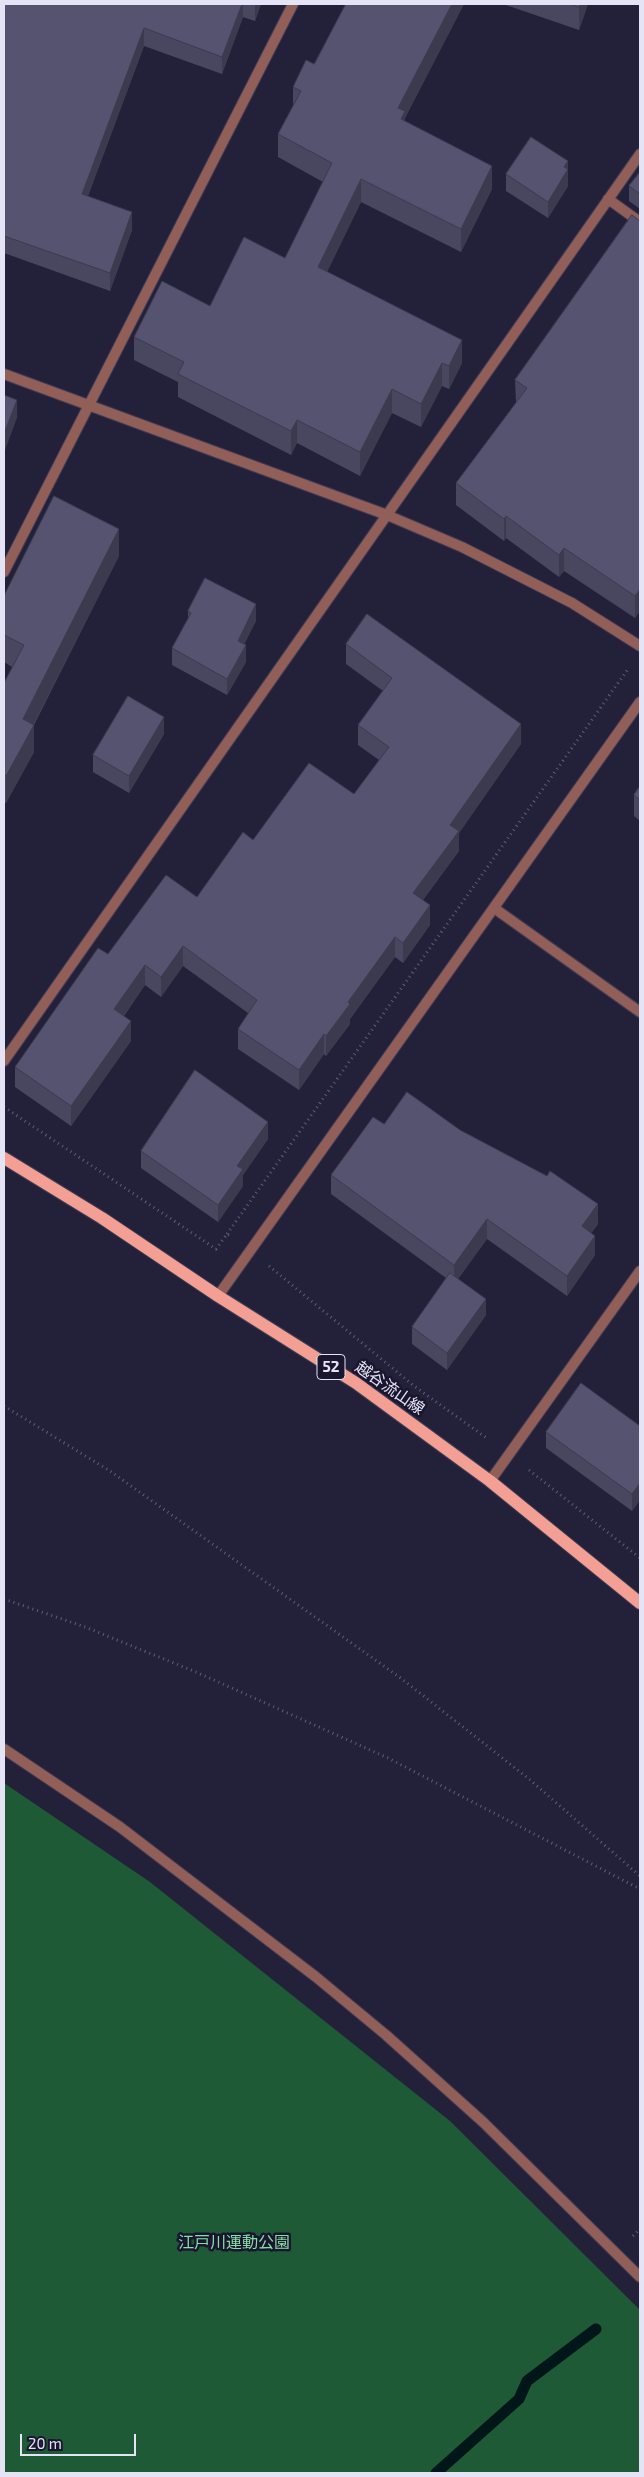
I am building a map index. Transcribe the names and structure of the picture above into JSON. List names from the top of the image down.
{
  "streets": {
    "main road": ["52", "越谷流山線"]
  },
  "parks": ["江戸川運動公園"],
  "scale_bar": "20 m"
}
